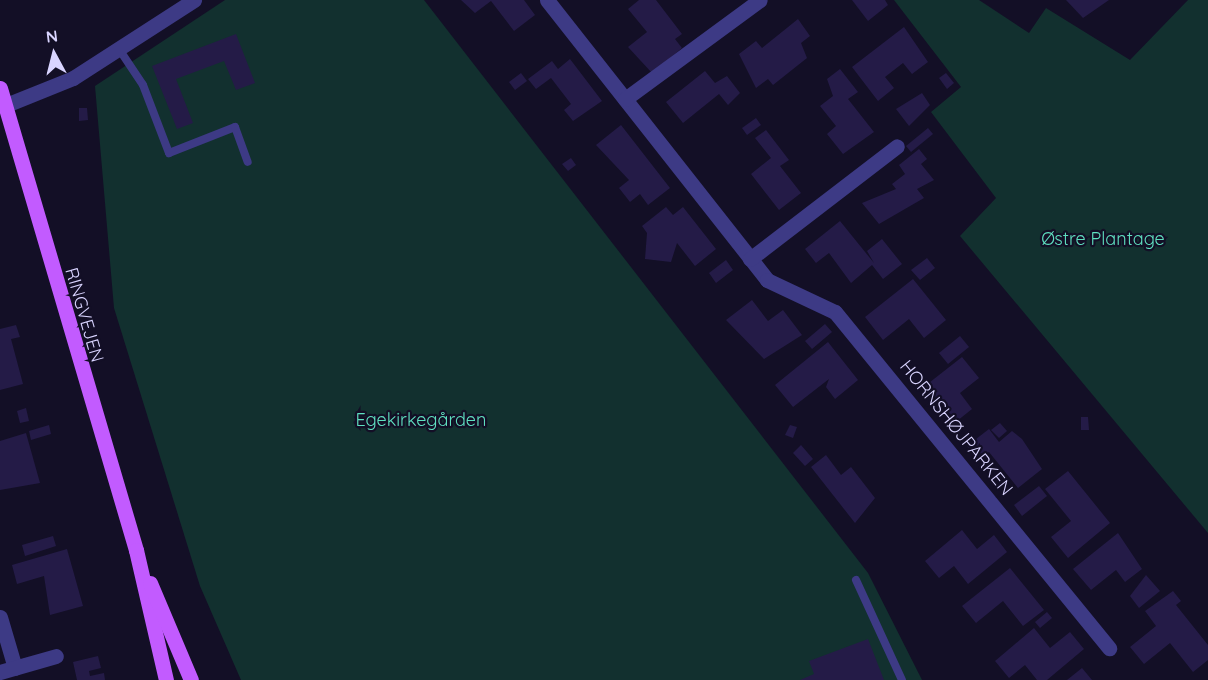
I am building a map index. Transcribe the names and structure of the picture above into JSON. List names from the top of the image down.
{
  "streets": {
    "main road": ["RINGVEJEN"],
    "street": ["HORNSHØJPARKEN"]
  },
  "parks": ["Østre Plantage", "Egekirkegården"],
  "north": "top"
}
